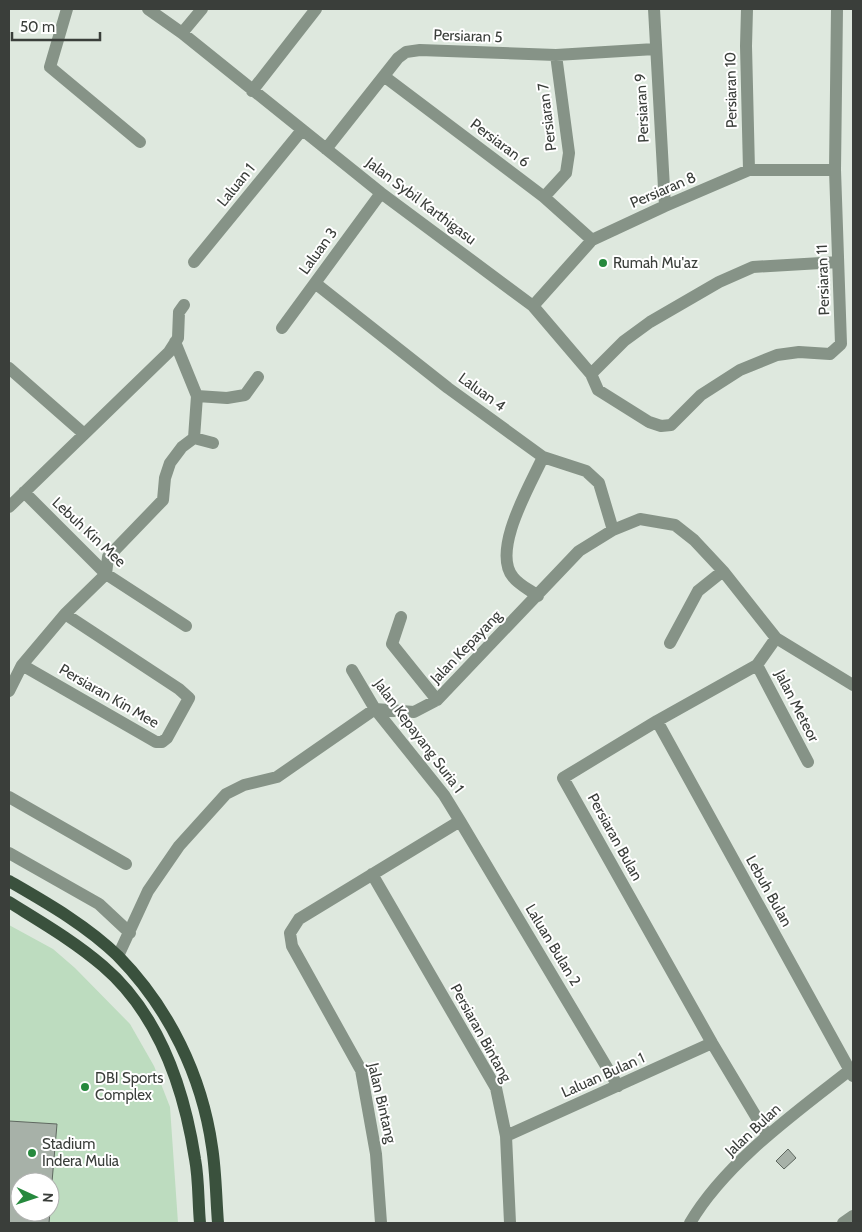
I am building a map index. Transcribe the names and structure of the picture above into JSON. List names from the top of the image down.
{
  "streets": {
    "street": [
      "Persiaran 5",
      "Persiaran 10",
      "Persiaran 9",
      "Persiaran 7",
      "Persiaran 6",
      "Laluan 1",
      "Persiaran 8",
      "Jalan Sybil Karthigasu",
      "Laluan 3",
      "Persiaran 11",
      "Laluan 4",
      "Lebuh Kin Mee",
      "Jalan Kepayang",
      "Persiaran Kin Mee",
      "Jalan Meteor",
      "Jalan Kepayang Suria 1",
      "Persiaran Bulan",
      "Lebuh Bulan",
      "Laluan Bulan 2",
      "Persiaran Bintang",
      "Laluan Bulan 1",
      "Jalan Bintang",
      "Jalan Bulan"
    ]
  },
  "crossings": [
    ["Persiaran 5", "Persiaran 9"],
    ["Persiaran 5", "Persiaran 7"],
    ["Persiaran 5", "Persiaran 6"],
    ["Persiaran 5", "Jalan Sybil Karthigasu"],
    ["Persiaran 10", "Persiaran 8"],
    ["Persiaran 9", "Persiaran 8"],
    ["Persiaran 7", "Persiaran 6"],
    ["Persiaran 6", "Persiaran 8"],
    ["Laluan 1", "Jalan Sybil Karthigasu"],
    ["Persiaran 8", "Jalan Sybil Karthigasu"],
    ["Persiaran 8", "Persiaran 11"],
    ["Jalan Sybil Karthigasu", "Laluan 3"],
    ["Jalan Sybil Karthigasu", "Persiaran 11"],
    ["Laluan 3", "Laluan 4"],
    ["Laluan 4", "Jalan Kepayang"],
    ["Jalan Kepayang", "Jalan Kepayang Suria 1"],
    ["Jalan Kepayang", "Persiaran Bulan"],
    ["Jalan Meteor", "Persiaran Bulan"],
    ["Jalan Kepayang Suria 1", "Laluan Bulan 2"],
    ["Persiaran Bulan", "Lebuh Bulan"],
    ["Persiaran Bulan", "Laluan Bulan 1"],
    ["Persiaran Bulan", "Jalan Bulan"],
    ["Lebuh Bulan", "Jalan Bulan"],
    ["Laluan Bulan 2", "Laluan Bulan 1"],
    ["Persiaran Bintang", "Laluan Bulan 1"],
    ["Persiaran Bintang", "Jalan Bintang"]
  ],
  "places": ["Rumah Mu'az", "DBI Sports Complex", "Stadium Indera Mulia"],
  "scale_bar": "50 m",
  "north": "right"
}
